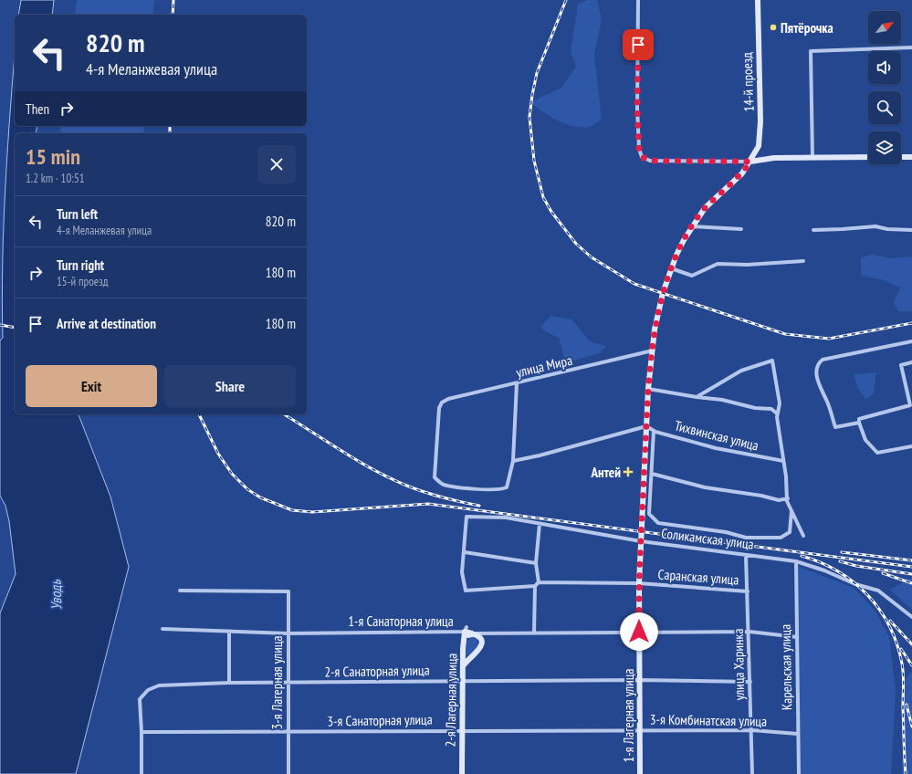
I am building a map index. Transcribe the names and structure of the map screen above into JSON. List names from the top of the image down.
{
  "streets": {
    "main road": [
      "14-й проезд",
      "1-я Санаторная улица",
      "2-я Лагерная улица",
      "1-я Лагерная улица"
    ],
    "street": [
      "улица Мира",
      "Тихвинская улица",
      "Соликамская улица",
      "Саранская улица",
      "улица Харинка",
      "Карельская улица",
      "2-я Санаторная улица",
      "3-я Лагерная улица",
      "3-я Санаторная улица",
      "3-я Комбинатская улица"
    ]
  },
  "crossings": [
    ["14-й проезд", "1-я Лагерная улица"],
    ["улица Мира", "1-я Лагерная улица"],
    ["Тихвинская улица", "1-я Лагерная улица"],
    ["Соликамская улица", "улица Харинка"],
    ["Соликамская улица", "Карельская улица"],
    ["Соликамская улица", "1-я Лагерная улица"],
    ["Саранская улица", "улица Харинка"],
    ["Саранская улица", "1-я Лагерная улица"],
    ["1-я Санаторная улица", "улица Харинка"],
    ["1-я Санаторная улица", "Карельская улица"],
    ["1-я Санаторная улица", "3-я Лагерная улица"],
    ["1-я Санаторная улица", "2-я Лагерная улица"],
    ["1-я Санаторная улица", "1-я Лагерная улица"],
    ["улица Харинка", "2-я Санаторная улица"],
    ["улица Харинка", "3-я Комбинатская улица"],
    ["Карельская улица", "3-я Комбинатская улица"],
    ["2-я Санаторная улица", "3-я Лагерная улица"],
    ["2-я Санаторная улица", "2-я Лагерная улица"],
    ["2-я Санаторная улица", "1-я Лагерная улица"],
    ["2-я Санаторная улица", "3-я Санаторная улица"],
    ["3-я Лагерная улица", "3-я Санаторная улица"],
    ["2-я Лагерная улица", "3-я Санаторная улица"],
    ["1-я Лагерная улица", "3-я Санаторная улица"],
    ["1-я Лагерная улица", "3-я Комбинатская улица"],
    ["3-я Санаторная улица", "3-я Комбинатская улица"]
  ],
  "water": ["Уводь"],
  "places": {
    "other": ["Пятёрочка"],
    "health": ["Антей"]
  },
  "north": "top right",
  "page": {
    "turn": ["820 m", "4-я Меланжевая улица"],
    "then": "Then",
    "heading": ["15 min", "1.2 km · 10:51"],
    "list": [
      {
        "name": "Turn left",
        "note": "4-я Меланжевая улица",
        "value": "820 m"
      },
      {
        "name": "Turn right",
        "note": "15-й проезд",
        "value": "180 m"
      },
      {
        "name": "Arrive at destination",
        "value": "180 m"
      }
    ],
    "buttons": ["Exit", "Share"]
  }
}
